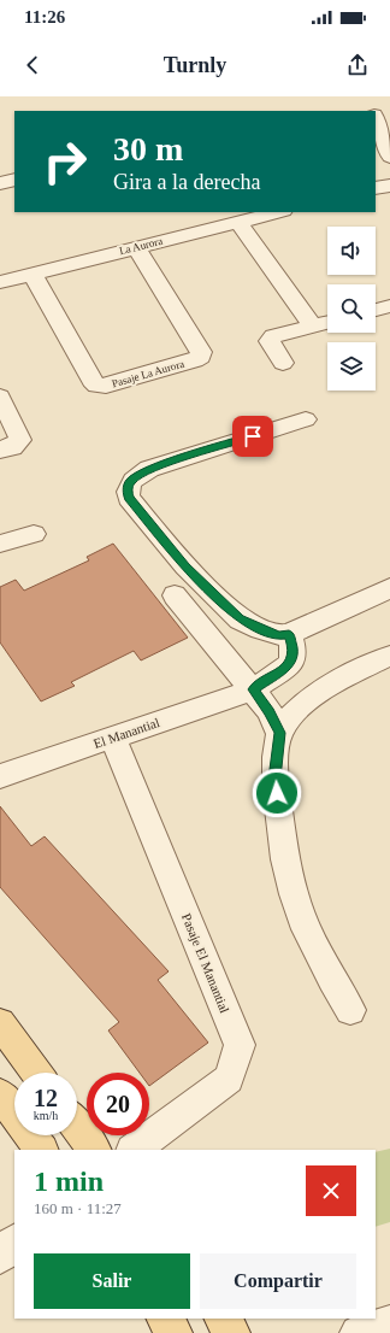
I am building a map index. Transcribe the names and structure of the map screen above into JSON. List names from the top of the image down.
{
  "streets": {
    "street": [
      "La Aurora",
      "Pasaje La Aurora",
      "El Manantial",
      "Pasaje El Manantial"
    ]
  },
  "crossings": [
    ["La Aurora", "Pasaje La Aurora"],
    ["El Manantial", "Pasaje El Manantial"]
  ],
  "page": {
    "status": "11:26",
    "header": "Turnly",
    "turn": ["30 m", "Gira a la derecha"],
    "speed": "12 km/h",
    "limit": "20",
    "heading": ["1 min", "160 m · 11:27"],
    "buttons": ["Salir", "Compartir"]
  }
}
